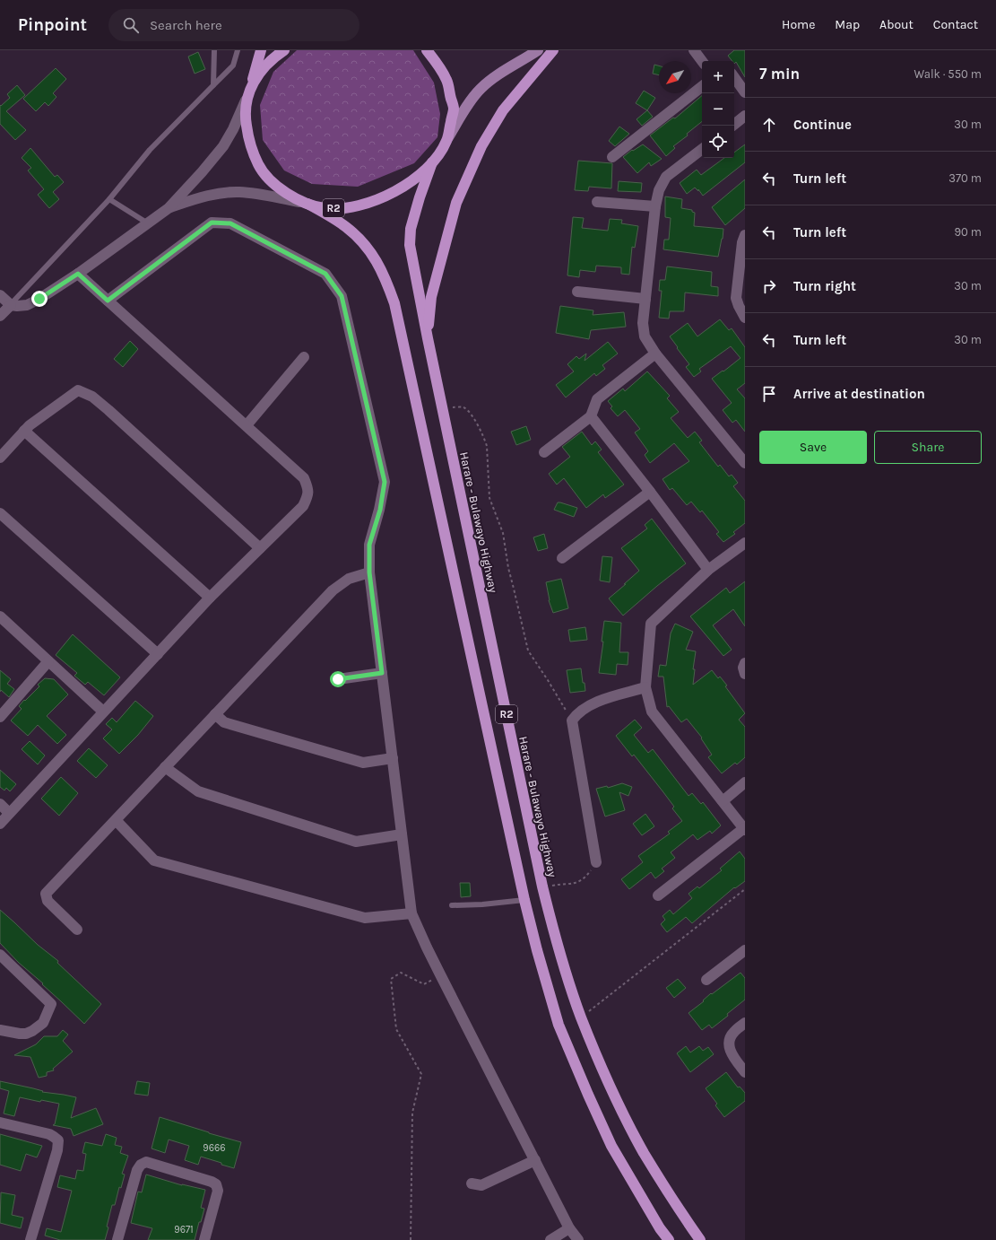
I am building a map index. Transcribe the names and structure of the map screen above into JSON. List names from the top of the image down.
{
  "streets": {
    "highway": ["R2", "Harare - Bulawayo Highway"]
  },
  "house_numbers": ["9666", "9671"],
  "north": "bottom left",
  "page": {
    "header": "Pinpoint",
    "search": "Search here",
    "nav": [
      "Home",
      "Map",
      "About",
      "Contact"
    ],
    "heading": ["7 min", "Walk · 550 m"],
    "map_buttons": ["+", "−"],
    "list": [
      ["Continue", "30 m"],
      ["Turn left", "370 m"],
      ["Turn left", "90 m"],
      ["Turn right", "30 m"],
      ["Turn left", "30 m"],
      "Arrive at destination"
    ],
    "buttons": ["Save", "Share"]
  }
}
